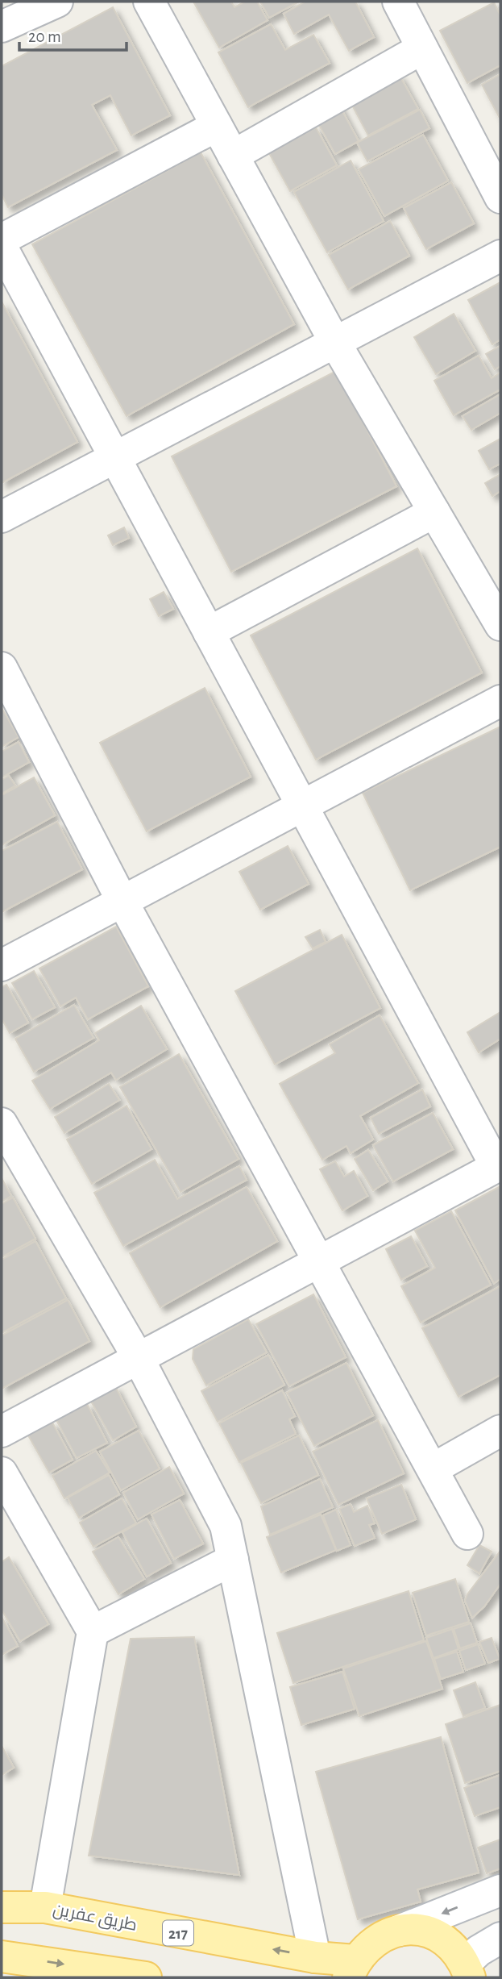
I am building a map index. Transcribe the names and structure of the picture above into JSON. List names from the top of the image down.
{
  "streets": {
    "main road": ["طريق عفرين", "217"]
  },
  "crossings": [
    ["طريق عفرين", "217"]
  ],
  "scale_bar": "20 m"
}
